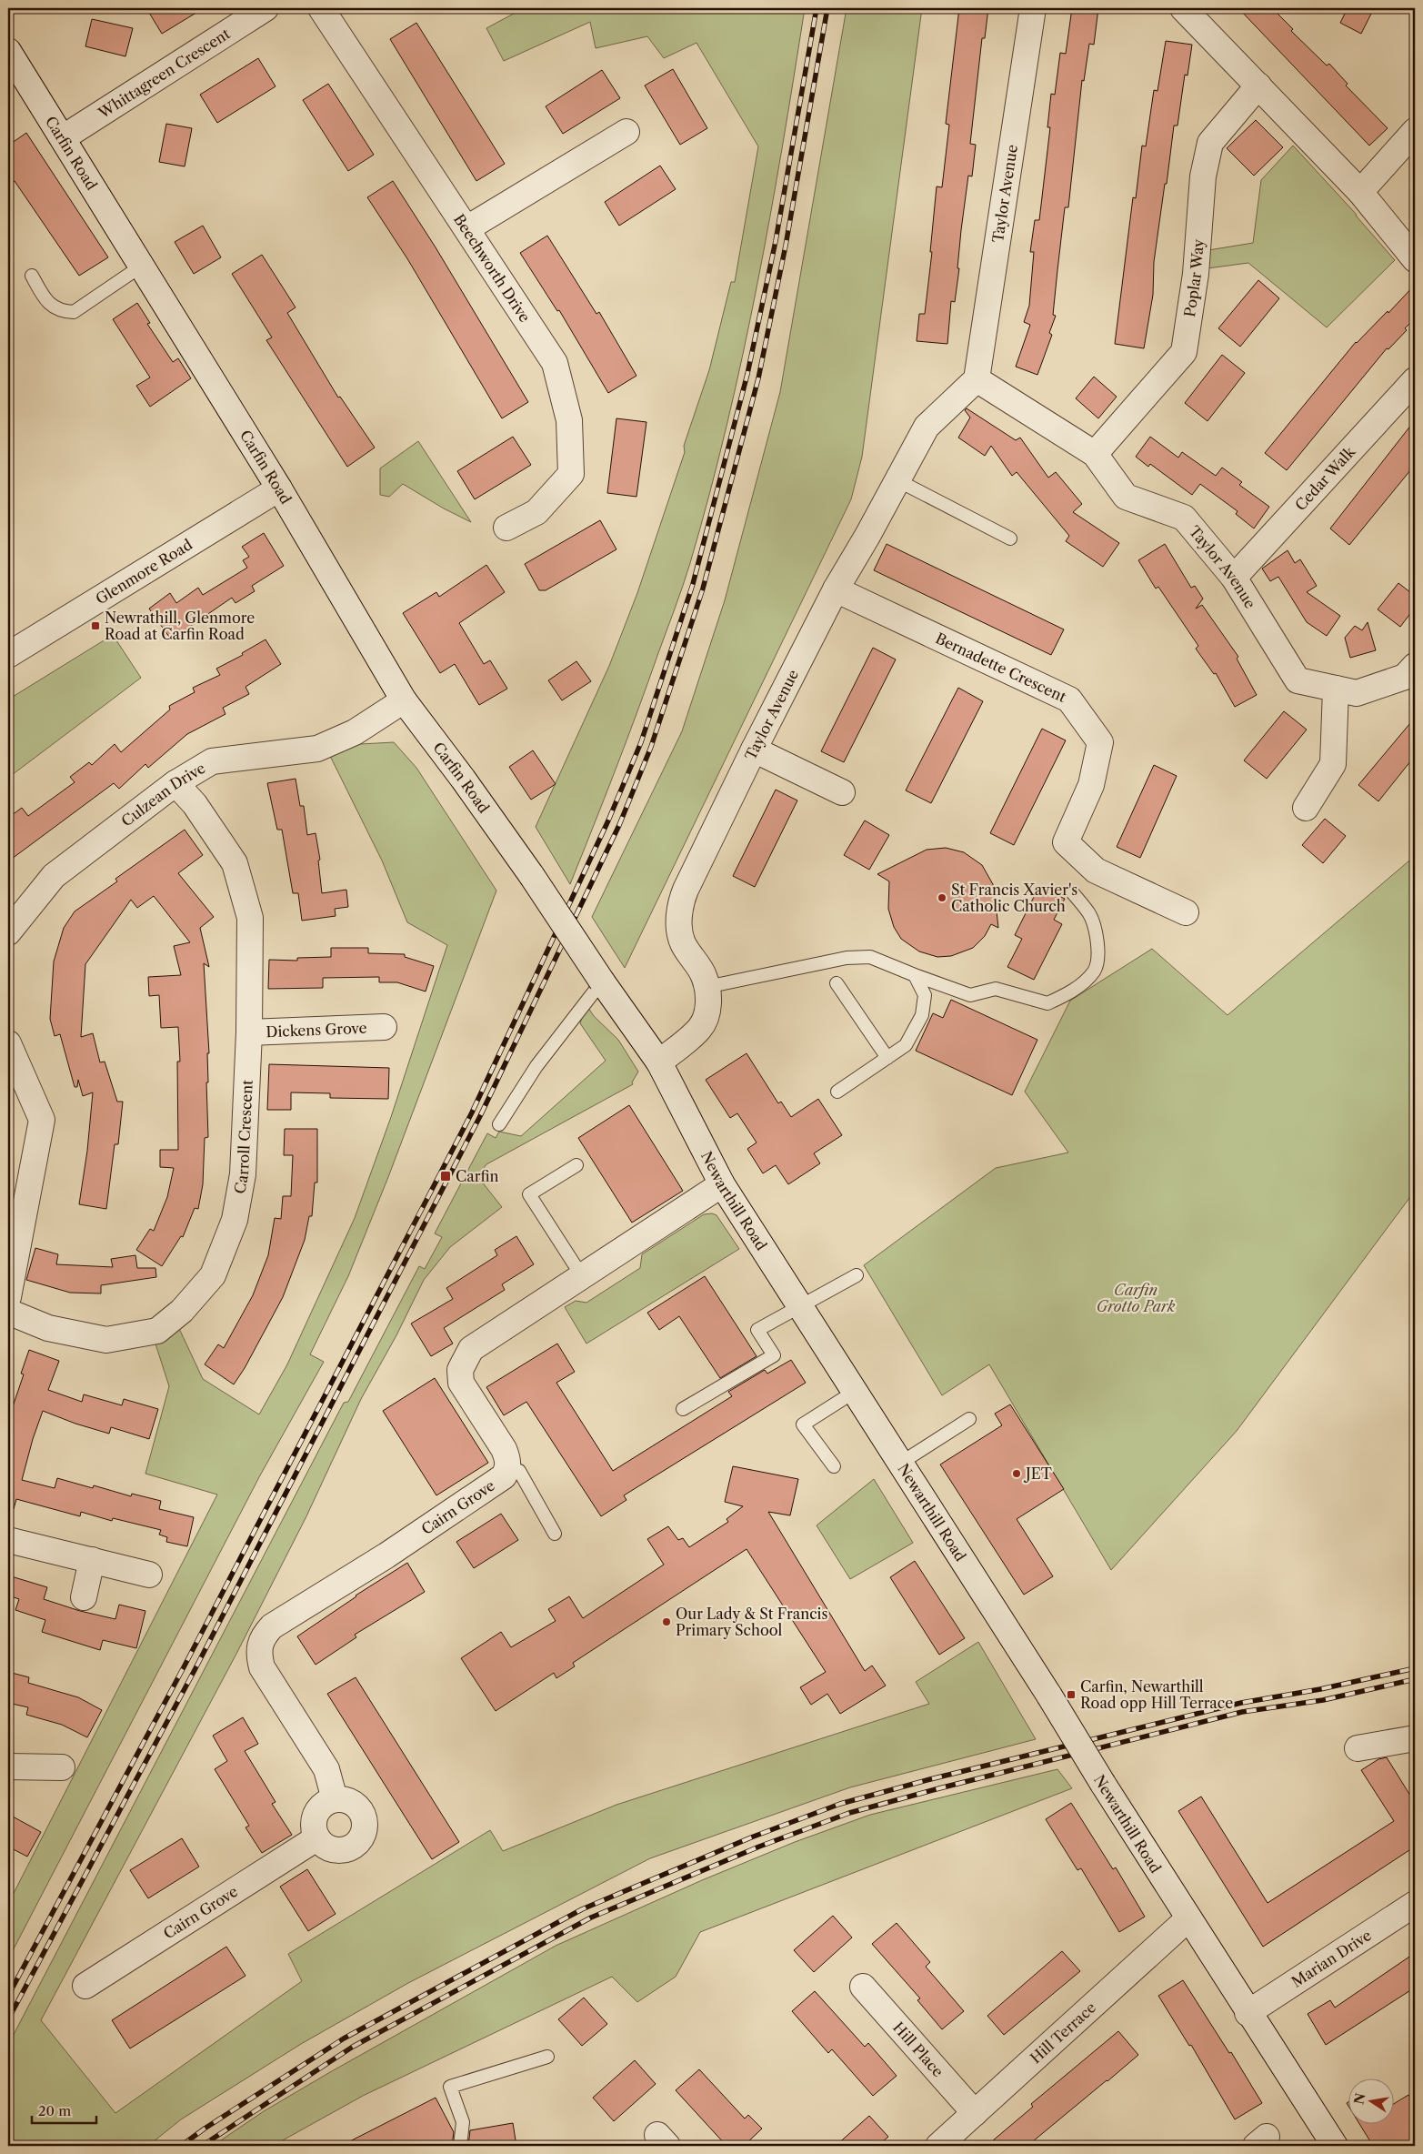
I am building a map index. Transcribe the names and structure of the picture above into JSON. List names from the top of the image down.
{
  "streets": {
    "street": [
      "Whittagreen Crescent",
      "Carfin Road",
      "Taylor Avenue",
      "Beechworth Drive",
      "Poplar Way",
      "Cedar Walk",
      "Glenmore Road",
      "Bernadette Crescent",
      "Culzean Drive",
      "Dickens Grove",
      "Carroll Crescent",
      "Newarthill Road",
      "Cairn Grove",
      "Marian Drive",
      "Hill Terrace",
      "Hill Place"
    ]
  },
  "crossings": [
    ["Whittagreen Crescent", "Carfin Road"],
    ["Carfin Road", "Glenmore Road"],
    ["Carfin Road", "Culzean Drive"],
    ["Carfin Road", "Newarthill Road"],
    ["Taylor Avenue", "Poplar Way"],
    ["Taylor Avenue", "Cedar Walk"],
    ["Taylor Avenue", "Bernadette Crescent"],
    ["Taylor Avenue", "Newarthill Road"],
    ["Culzean Drive", "Carroll Crescent"],
    ["Dickens Grove", "Carroll Crescent"],
    ["Newarthill Road", "Cairn Grove"],
    ["Newarthill Road", "Marian Drive"],
    ["Newarthill Road", "Hill Terrace"],
    ["Hill Terrace", "Hill Place"]
  ],
  "parks": ["Carfin Grotto Park"],
  "places": {
    "transit": ["Newrathill, Glenmore Road at Carfin Road", "Carfin", "Carfin, Newarthill Road opp Hill Terrace"],
    "other": ["St Francis Xavier's Catholic Church", "JET", "Our Lady & St Francis Primary School"]
  },
  "scale_bar": "20 m",
  "north": "left"
}
